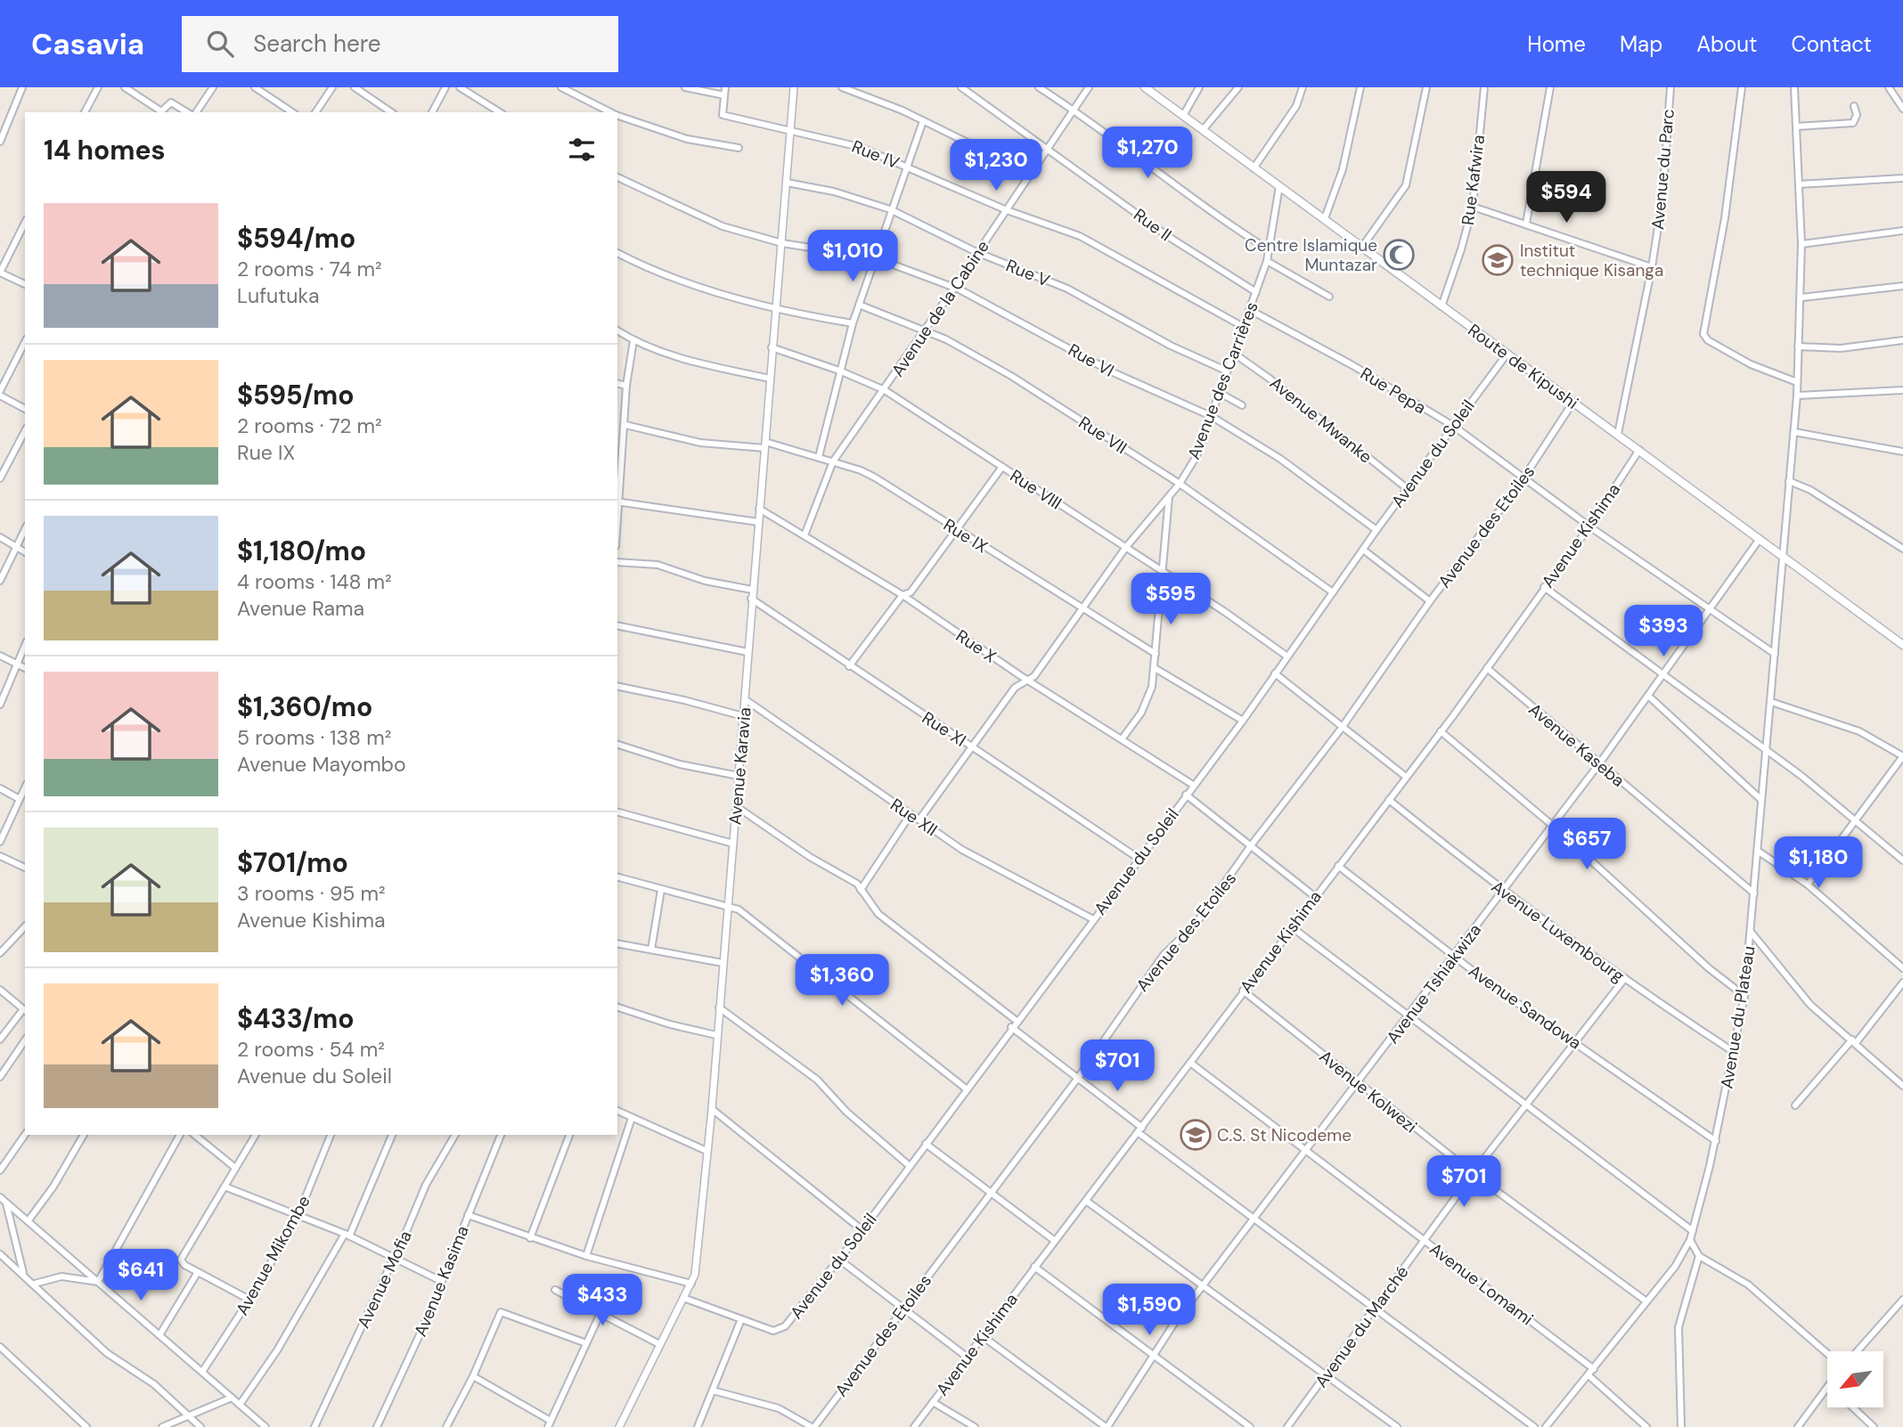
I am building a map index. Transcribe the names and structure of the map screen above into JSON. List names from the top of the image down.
{
  "streets": {
    "main road": ["Route de Kipushi"],
    "street": [
      "Rue IV",
      "Avenue du Parc",
      "Rue Kafwira",
      "Rue II",
      "Rue V",
      "Avenue de la Cabine",
      "Rue VI",
      "Avenue des Carrières",
      "Rue Pepa",
      "Avenue Mwanke",
      "Rue VII",
      "Avenue du Soleil",
      "Rue VIII",
      "Avenue des Etoiles",
      "Rue IX",
      "Avenue Kishima",
      "Rue X",
      "Rue XI",
      "Avenue Kaseba",
      "Avenue Karavia",
      "Rue XII",
      "Avenue Luxembourg",
      "Avenue Tshiakwiza",
      "Avenue Sandowa",
      "Avenue du Plateau",
      "Avenue Kolwezi",
      "Avenue Mikombe",
      "Avenue Mofia",
      "Avenue Kasima",
      "Avenue Lomami",
      "Avenue du Marché"
    ]
  },
  "crossings": [
    ["Rue IV", "Avenue de la Cabine"],
    ["Rue IV", "Avenue des Carrières"],
    ["Rue IV", "Avenue Karavia"],
    ["Avenue du Parc", "Route de Kipushi"],
    ["Rue Kafwira", "Route de Kipushi"],
    ["Rue II", "Avenue de la Cabine"],
    ["Rue II", "Avenue des Carrières"],
    ["Rue V", "Avenue de la Cabine"],
    ["Rue V", "Avenue des Carrières"],
    ["Rue V", "Avenue Karavia"],
    ["Avenue de la Cabine", "Rue VI"],
    ["Avenue de la Cabine", "Rue VII"],
    ["Avenue de la Cabine", "Rue VIII"],
    ["Avenue de la Cabine", "Rue IX"],
    ["Avenue de la Cabine", "Rue X"],
    ["Rue VI", "Avenue des Carrières"],
    ["Rue VI", "Avenue du Soleil"],
    ["Rue VI", "Avenue Karavia"],
    ["Route de Kipushi", "Avenue des Carrières"],
    ["Route de Kipushi", "Avenue du Soleil"],
    ["Route de Kipushi", "Avenue des Etoiles"],
    ["Route de Kipushi", "Avenue Kishima"],
    ["Route de Kipushi", "Avenue Tshiakwiza"],
    ["Route de Kipushi", "Avenue du Plateau"],
    ["Avenue des Carrières", "Rue Pepa"],
    ["Avenue des Carrières", "Avenue Mwanke"],
    ["Avenue des Carrières", "Rue VII"],
    ["Avenue des Carrières", "Rue VIII"],
    ["Avenue des Carrières", "Rue IX"],
    ["Avenue des Carrières", "Rue X"],
    ["Avenue des Carrières", "Rue XI"],
    ["Avenue des Carrières", "Rue XII"],
    ["Rue Pepa", "Avenue du Soleil"],
    ["Rue Pepa", "Avenue des Etoiles"],
    ["Rue Pepa", "Avenue Kishima"],
    ["Rue Pepa", "Avenue Tshiakwiza"],
    ["Rue Pepa", "Avenue du Plateau"],
    ["Avenue Mwanke", "Avenue du Soleil"],
    ["Rue VII", "Avenue du Soleil"],
    ["Avenue du Soleil", "Rue VIII"],
    ["Avenue du Soleil", "Rue X"],
    ["Avenue du Soleil", "Rue XI"],
    ["Avenue du Soleil", "Avenue Karavia"],
    ["Avenue du Soleil", "Rue XII"],
    ["Rue VIII", "Avenue Karavia"],
    ["Rue IX", "Avenue Karavia"],
    ["Avenue Kishima", "Avenue Kaseba"],
    ["Avenue Kishima", "Avenue Luxembourg"],
    ["Avenue Kishima", "Avenue Sandowa"],
    ["Avenue Kishima", "Avenue Kolwezi"],
    ["Avenue Kishima", "Avenue Lomami"],
    ["Rue X", "Avenue Karavia"],
    ["Rue XI", "Avenue Karavia"],
    ["Avenue Kaseba", "Avenue Tshiakwiza"],
    ["Avenue Kaseba", "Avenue du Plateau"],
    ["Avenue Karavia", "Rue XII"],
    ["Avenue Luxembourg", "Avenue Tshiakwiza"],
    ["Avenue Luxembourg", "Avenue du Plateau"],
    ["Avenue Luxembourg", "Avenue du Marché"],
    ["Avenue Tshiakwiza", "Avenue Sandowa"],
    ["Avenue Tshiakwiza", "Avenue Kolwezi"],
    ["Avenue Tshiakwiza", "Avenue Lomami"],
    ["Avenue Sandowa", "Avenue du Plateau"],
    ["Avenue Sandowa", "Avenue du Marché"],
    ["Avenue du Plateau", "Avenue Kolwezi"],
    ["Avenue du Plateau", "Avenue Lomami"],
    ["Avenue Kolwezi", "Avenue du Marché"],
    ["Avenue Lomami", "Avenue du Marché"]
  ],
  "places": {
    "mosque": ["Centre Islamique Muntazar"],
    "school or university": ["Institut technique Kisanga", "C.S. St Nicodeme"]
  },
  "north": "bottom left",
  "page": {
    "header": "Casavia",
    "search": "Search here",
    "nav": [
      "Home",
      "Map",
      "About",
      "Contact"
    ],
    "heading": "14 homes",
    "price": [
      "$1,270",
      "$1,230",
      "$594",
      "$1,010",
      "$595",
      "$393",
      "$657",
      "$1,180",
      "$1,360",
      "$701",
      "$701",
      "$641",
      "$433",
      "$1,590"
    ],
    "list": [
      {
        "name": "$594/mo",
        "note": "2 rooms · 74 m² · Lufutuka"
      },
      {
        "name": "$595/mo",
        "note": "2 rooms · 72 m² · Rue IX"
      },
      {
        "name": "$1,180/mo",
        "note": "4 rooms · 148 m² · Avenue Rama"
      },
      {
        "name": "$1,360/mo",
        "note": "5 rooms · 138 m² · Avenue Mayombo"
      },
      {
        "name": "$701/mo",
        "note": "3 rooms · 95 m² · Avenue Kishima"
      },
      {
        "name": "$433/mo",
        "note": "2 rooms · 54 m² · Avenue du Soleil"
      }
    ]
  }
}
